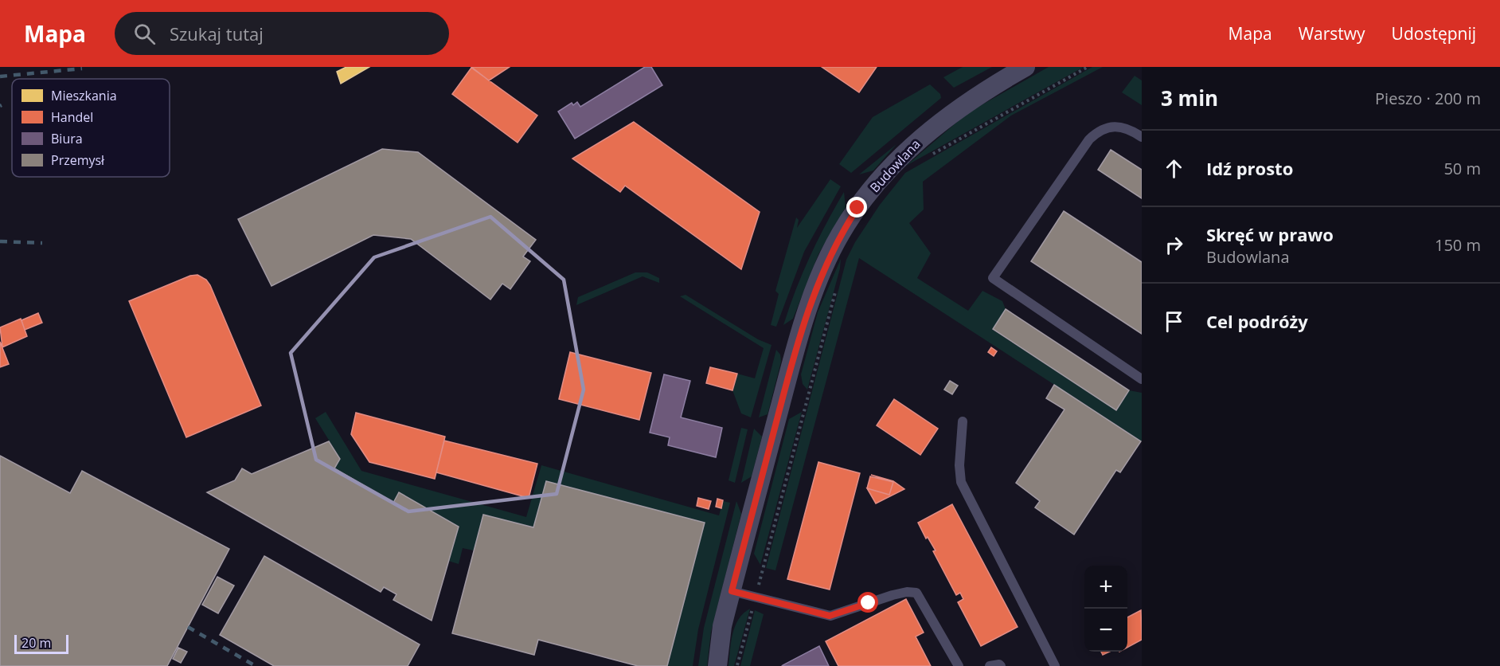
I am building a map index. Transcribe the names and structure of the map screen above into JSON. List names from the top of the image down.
{
  "streets": {
    "street": ["Budowlana"]
  },
  "legend": [
    "Mieszkania",
    "Handel",
    "Biura",
    "Przemysł"
  ],
  "scale_bar": "20 m",
  "page": {
    "header": "Mapa",
    "search": "Szukaj tutaj",
    "nav": ["Mapa", "Warstwy", "Udostępnij"],
    "heading": ["3 min", "Pieszo · 200 m"],
    "list": [
      ["Idź prosto", "50 m"],
      ["Skręć w prawo", "Budowlana", "150 m"],
      "Cel podróży"
    ],
    "map_buttons": ["+", "−"],
    "scale": "20 m"
  }
}
